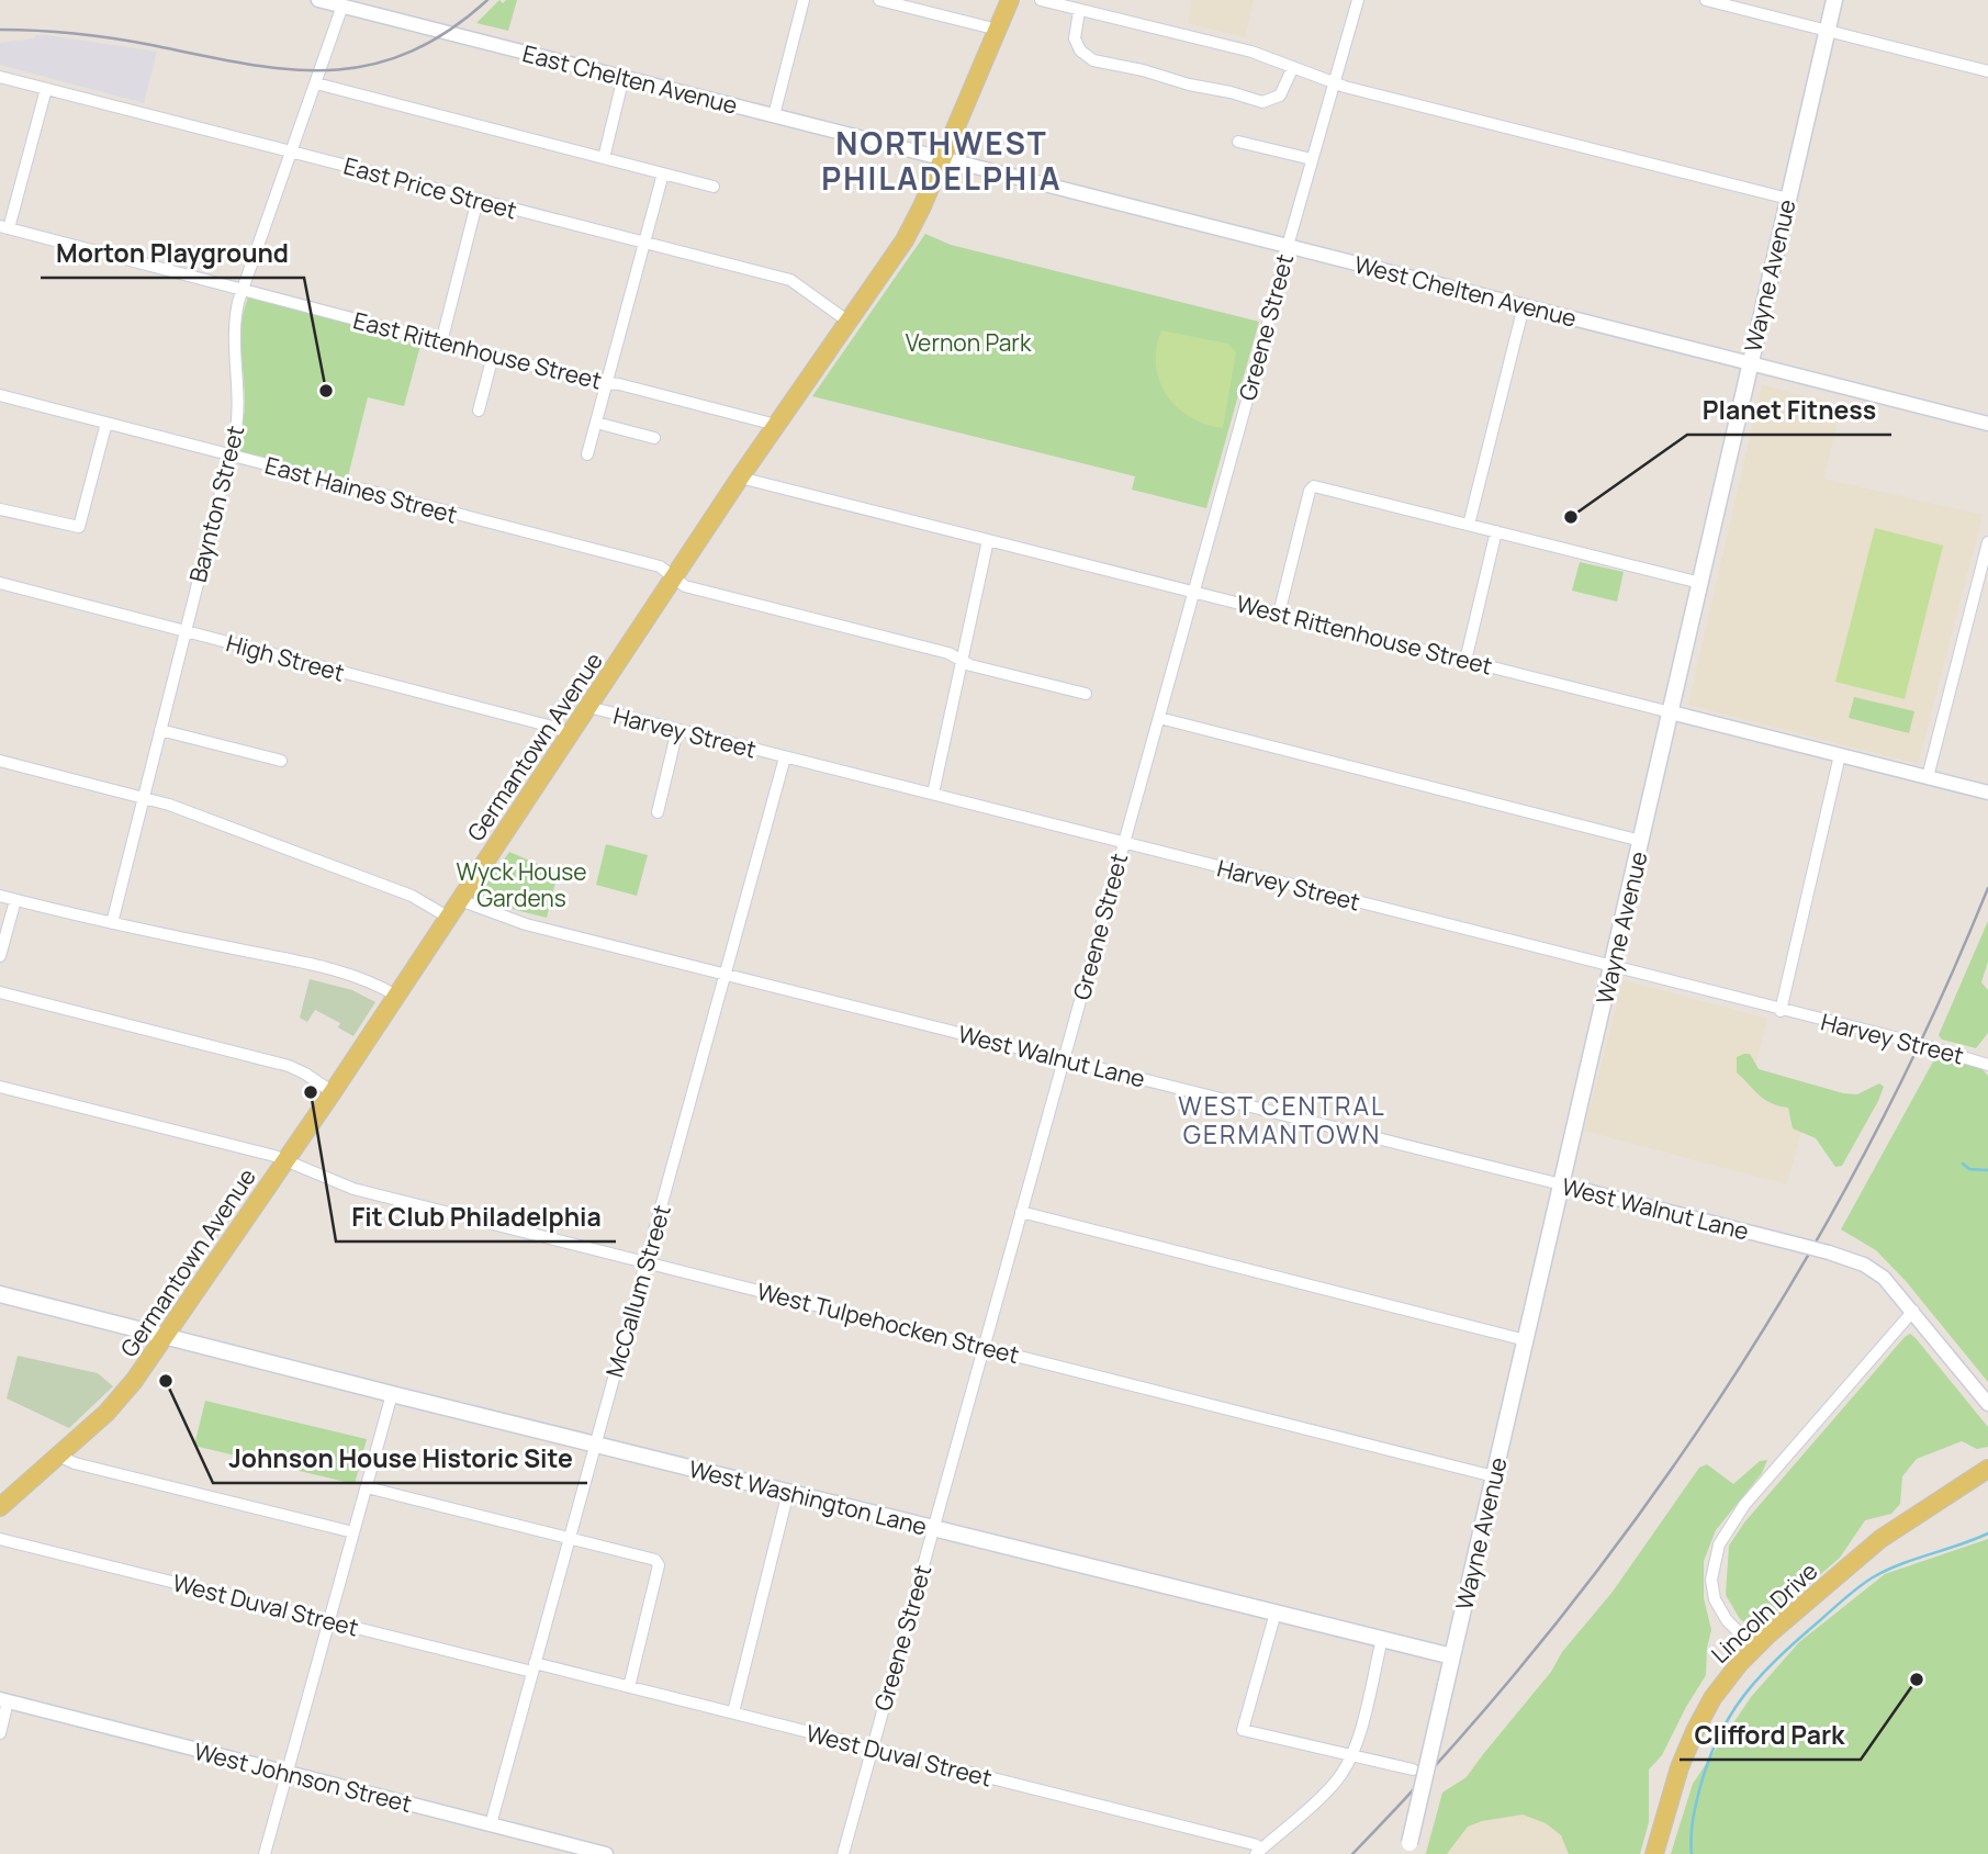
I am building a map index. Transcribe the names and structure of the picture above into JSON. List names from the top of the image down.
{
  "streets": {
    "main road": [
      "Wayne Avenue",
      "Germantown Avenue",
      "West Washington Lane",
      "Lincoln Drive"
    ],
    "street": [
      "East Chelten Avenue",
      "East Price Street",
      "West Chelten Avenue",
      "Greene Street",
      "East Rittenhouse Street",
      "East Haines Street",
      "Baynton Street",
      "West Rittenhouse Street",
      "High Street",
      "Harvey Street",
      "West Walnut Lane",
      "McCallum Street",
      "West Tulpehocken Street",
      "West Duval Street",
      "West Johnson Street"
    ]
  },
  "crossings": [
    ["East Chelten Avenue", "West Chelten Avenue"],
    ["East Chelten Avenue", "Baynton Street"],
    ["East Chelten Avenue", "Germantown Avenue"],
    ["East Price Street", "Baynton Street"],
    ["East Price Street", "Germantown Avenue"],
    ["Wayne Avenue", "West Chelten Avenue"],
    ["Wayne Avenue", "West Rittenhouse Street"],
    ["Wayne Avenue", "Harvey Street"],
    ["Wayne Avenue", "West Walnut Lane"],
    ["Wayne Avenue", "West Tulpehocken Street"],
    ["Wayne Avenue", "West Washington Lane"],
    ["West Chelten Avenue", "Greene Street"],
    ["West Chelten Avenue", "Germantown Avenue"],
    ["Greene Street", "West Rittenhouse Street"],
    ["Greene Street", "Harvey Street"],
    ["Greene Street", "West Walnut Lane"],
    ["Greene Street", "West Tulpehocken Street"],
    ["Greene Street", "West Washington Lane"],
    ["Greene Street", "West Duval Street"],
    ["East Rittenhouse Street", "Baynton Street"],
    ["East Rittenhouse Street", "Germantown Avenue"],
    ["East Haines Street", "Baynton Street"],
    ["East Haines Street", "Germantown Avenue"],
    ["Baynton Street", "High Street"],
    ["West Rittenhouse Street", "Germantown Avenue"],
    ["High Street", "Germantown Avenue"],
    ["Harvey Street", "Germantown Avenue"],
    ["Harvey Street", "McCallum Street"],
    ["Germantown Avenue", "West Walnut Lane"],
    ["Germantown Avenue", "West Tulpehocken Street"],
    ["Germantown Avenue", "West Washington Lane"],
    ["West Walnut Lane", "McCallum Street"],
    ["McCallum Street", "West Tulpehocken Street"],
    ["McCallum Street", "West Washington Lane"],
    ["McCallum Street", "West Duval Street"],
    ["McCallum Street", "West Johnson Street"]
  ],
  "districts": ["NORTHWEST PHILADELPHIA", "WEST CENTRAL GERMANTOWN"],
  "parks": ["Vernon Park", "Wyck House Gardens"],
  "places": [
    "Morton Playground",
    "Planet Fitness",
    "Fit Club Philadelphia",
    "Johnson House Historic Site",
    "Clifford Park"
  ]
}
